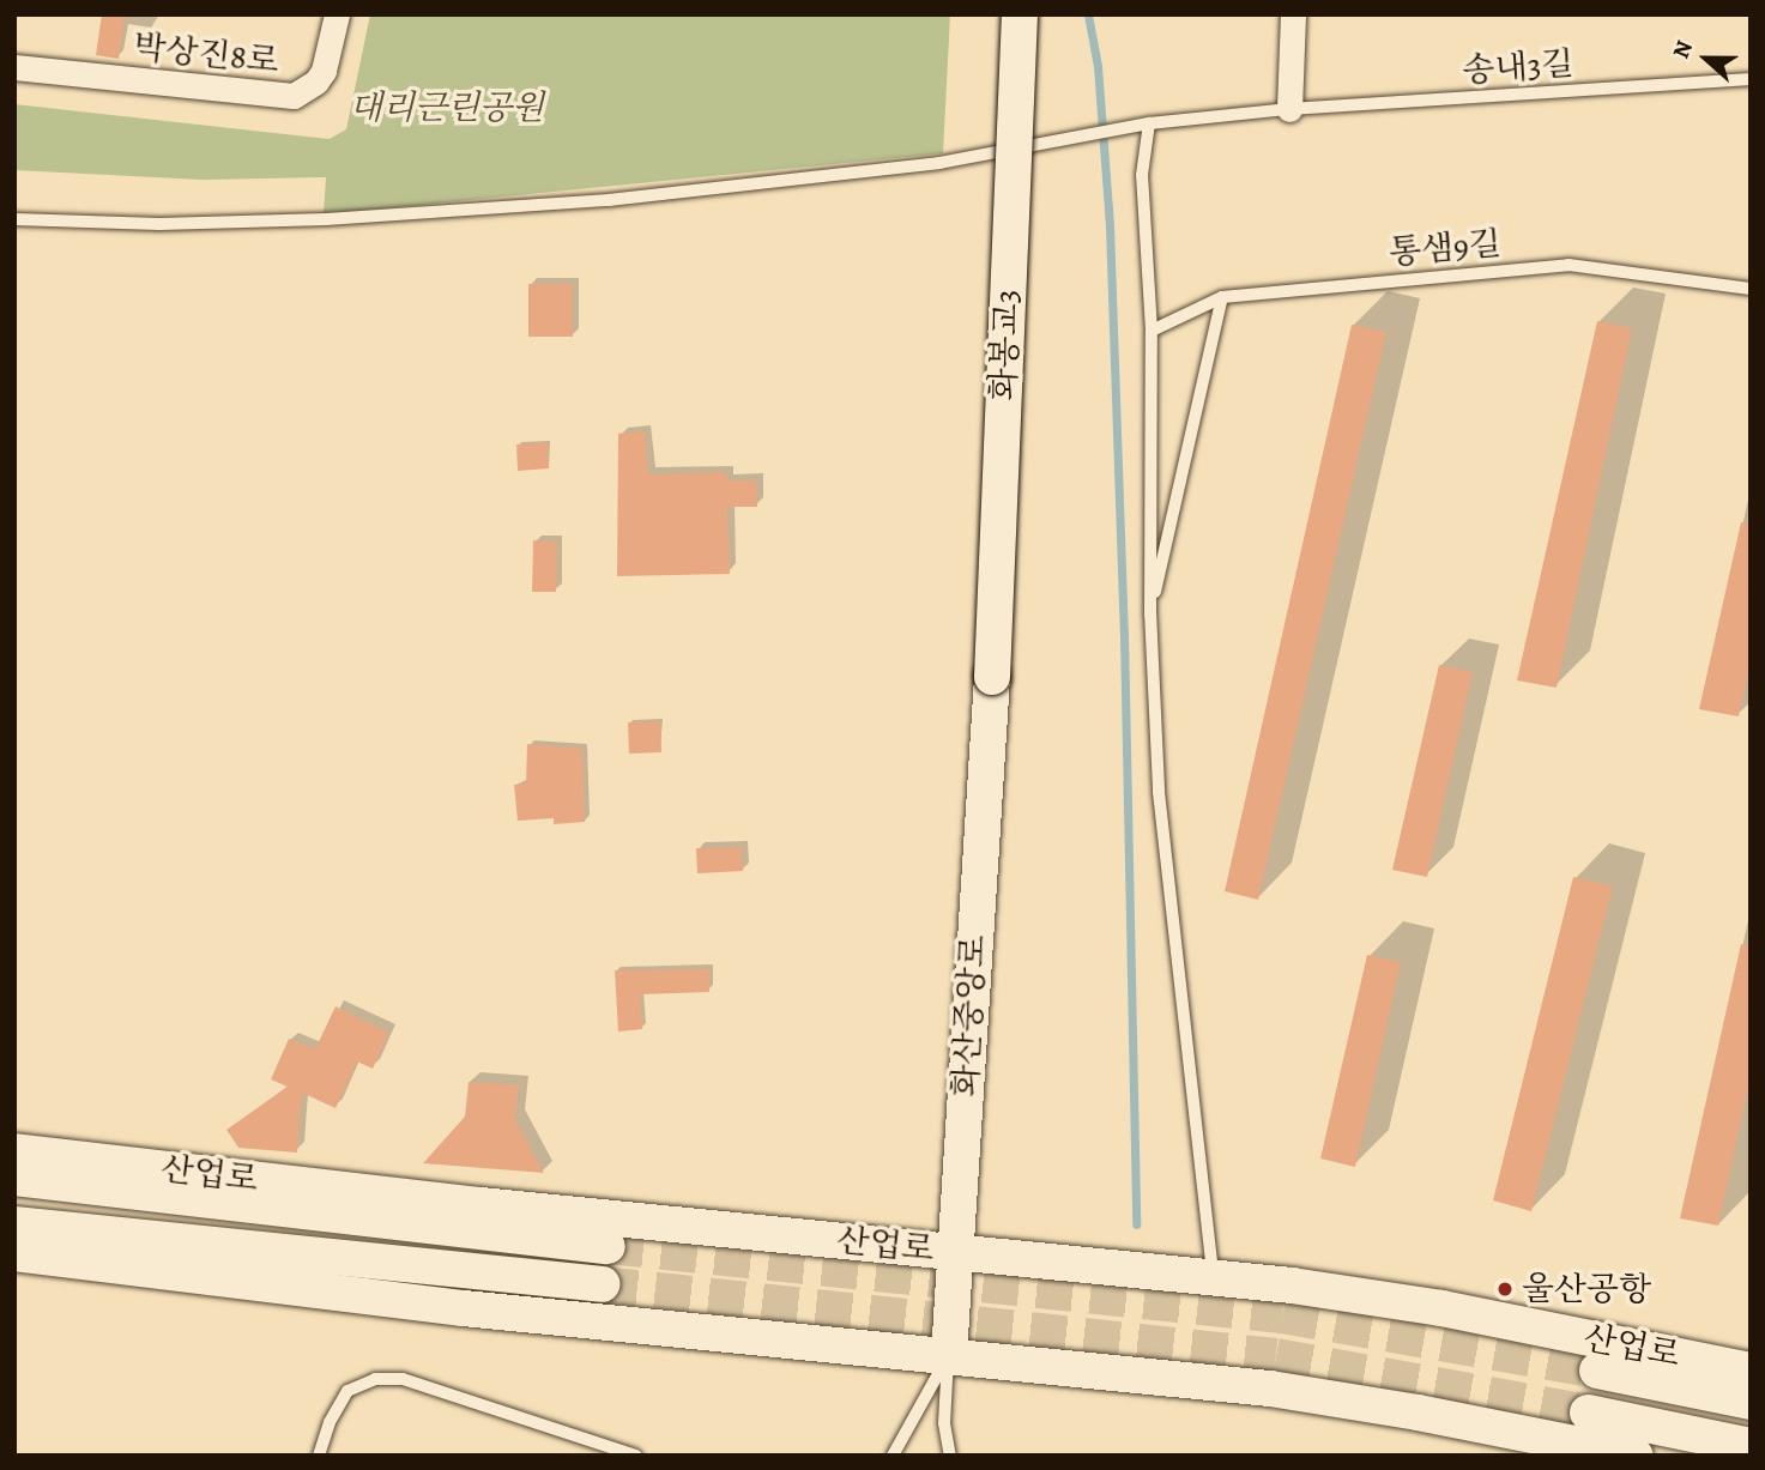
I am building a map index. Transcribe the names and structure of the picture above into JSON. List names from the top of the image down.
{
  "streets": {
    "main road": ["화봉교3", "화산중앙로", "산업로"],
    "street": ["박상진8로"],
    "lane": ["송내3길", "통샘9길"]
  },
  "crossings": [
    ["화봉교3", "화산중앙로"],
    ["화산중앙로", "산업로"]
  ],
  "parks": ["대리근린공원"],
  "places": ["울산공항"],
  "north": "left"
}
